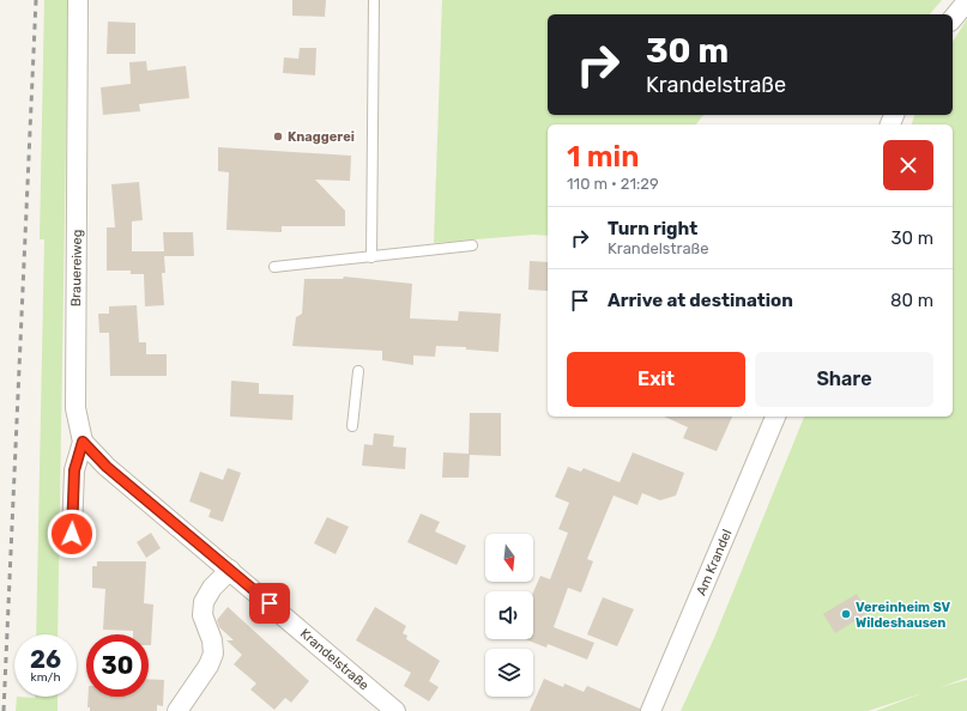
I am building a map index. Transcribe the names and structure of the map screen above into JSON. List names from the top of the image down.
{
  "streets": {
    "street": ["Brauereiweg", "Am Krandel", "Krandelstraße"]
  },
  "crossings": [
    ["Brauereiweg", "Krandelstraße"]
  ],
  "places": ["Knaggerei", "Vereinheim SV Wildeshausen"],
  "north": "bottom",
  "page": {
    "turn": ["30 m", "Krandelstraße"],
    "heading": ["1 min", "110 m · 21:29"],
    "list": [
      {
        "name": "Turn right",
        "note": "Krandelstraße",
        "value": "30 m"
      },
      {
        "name": "Arrive at destination",
        "value": "80 m"
      }
    ],
    "buttons": ["Exit", "Share"],
    "speed": "26 km/h",
    "limit": "30"
  }
}
